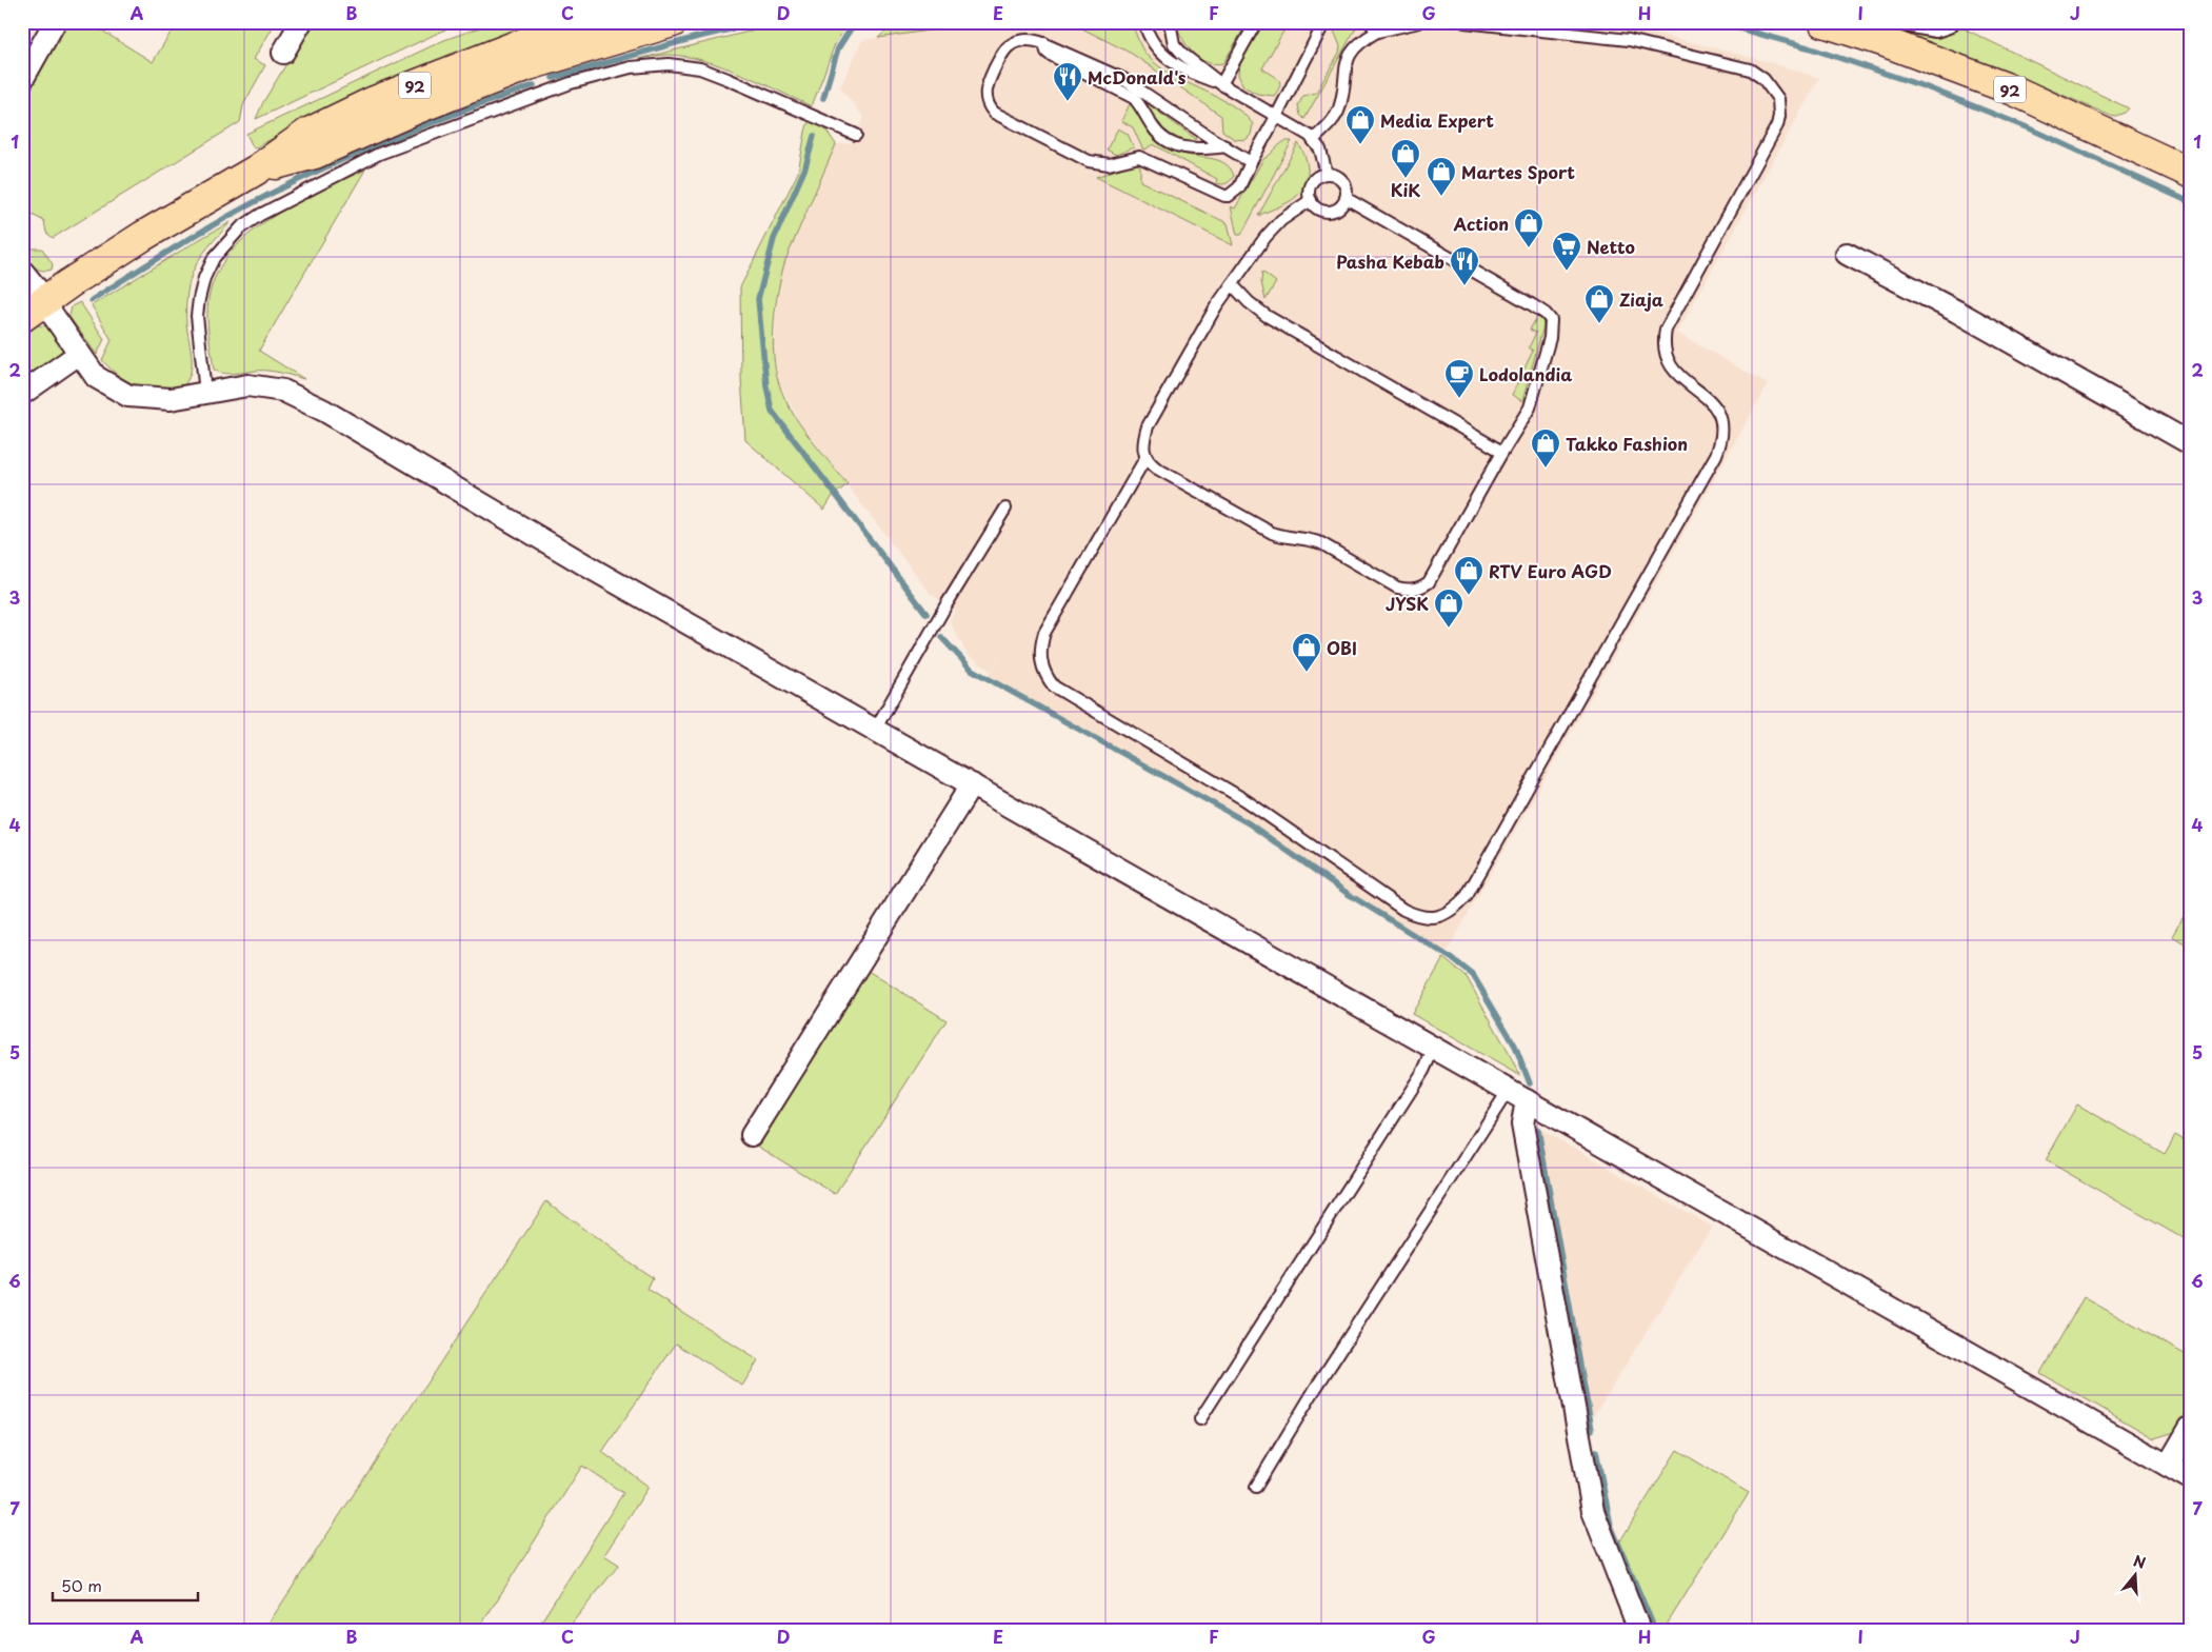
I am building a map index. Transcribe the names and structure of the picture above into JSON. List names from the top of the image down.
{
  "streets": {
    "main road": ["92"]
  },
  "places": {
    "restaurant": ["McDonald's", "Pasha Kebab"],
    "shop": [
      "Media Expert",
      "KiK",
      "Martes Sport",
      "Action",
      "Ziaja",
      "Takko Fashion",
      "RTV Euro AGD",
      "JYSK",
      "OBI"
    ],
    "supermarket": ["Netto"],
    "cafe": ["Lodolandia"]
  },
  "scale_bar": "50 m",
  "north": "top",
  "grid": {
    "columns": [
      "A",
      "B",
      "C",
      "D",
      "E",
      "F",
      "G",
      "H",
      "I",
      "J"
    ],
    "rows": [
      "1",
      "2",
      "3",
      "4",
      "5",
      "6",
      "7"
    ]
  }
}
